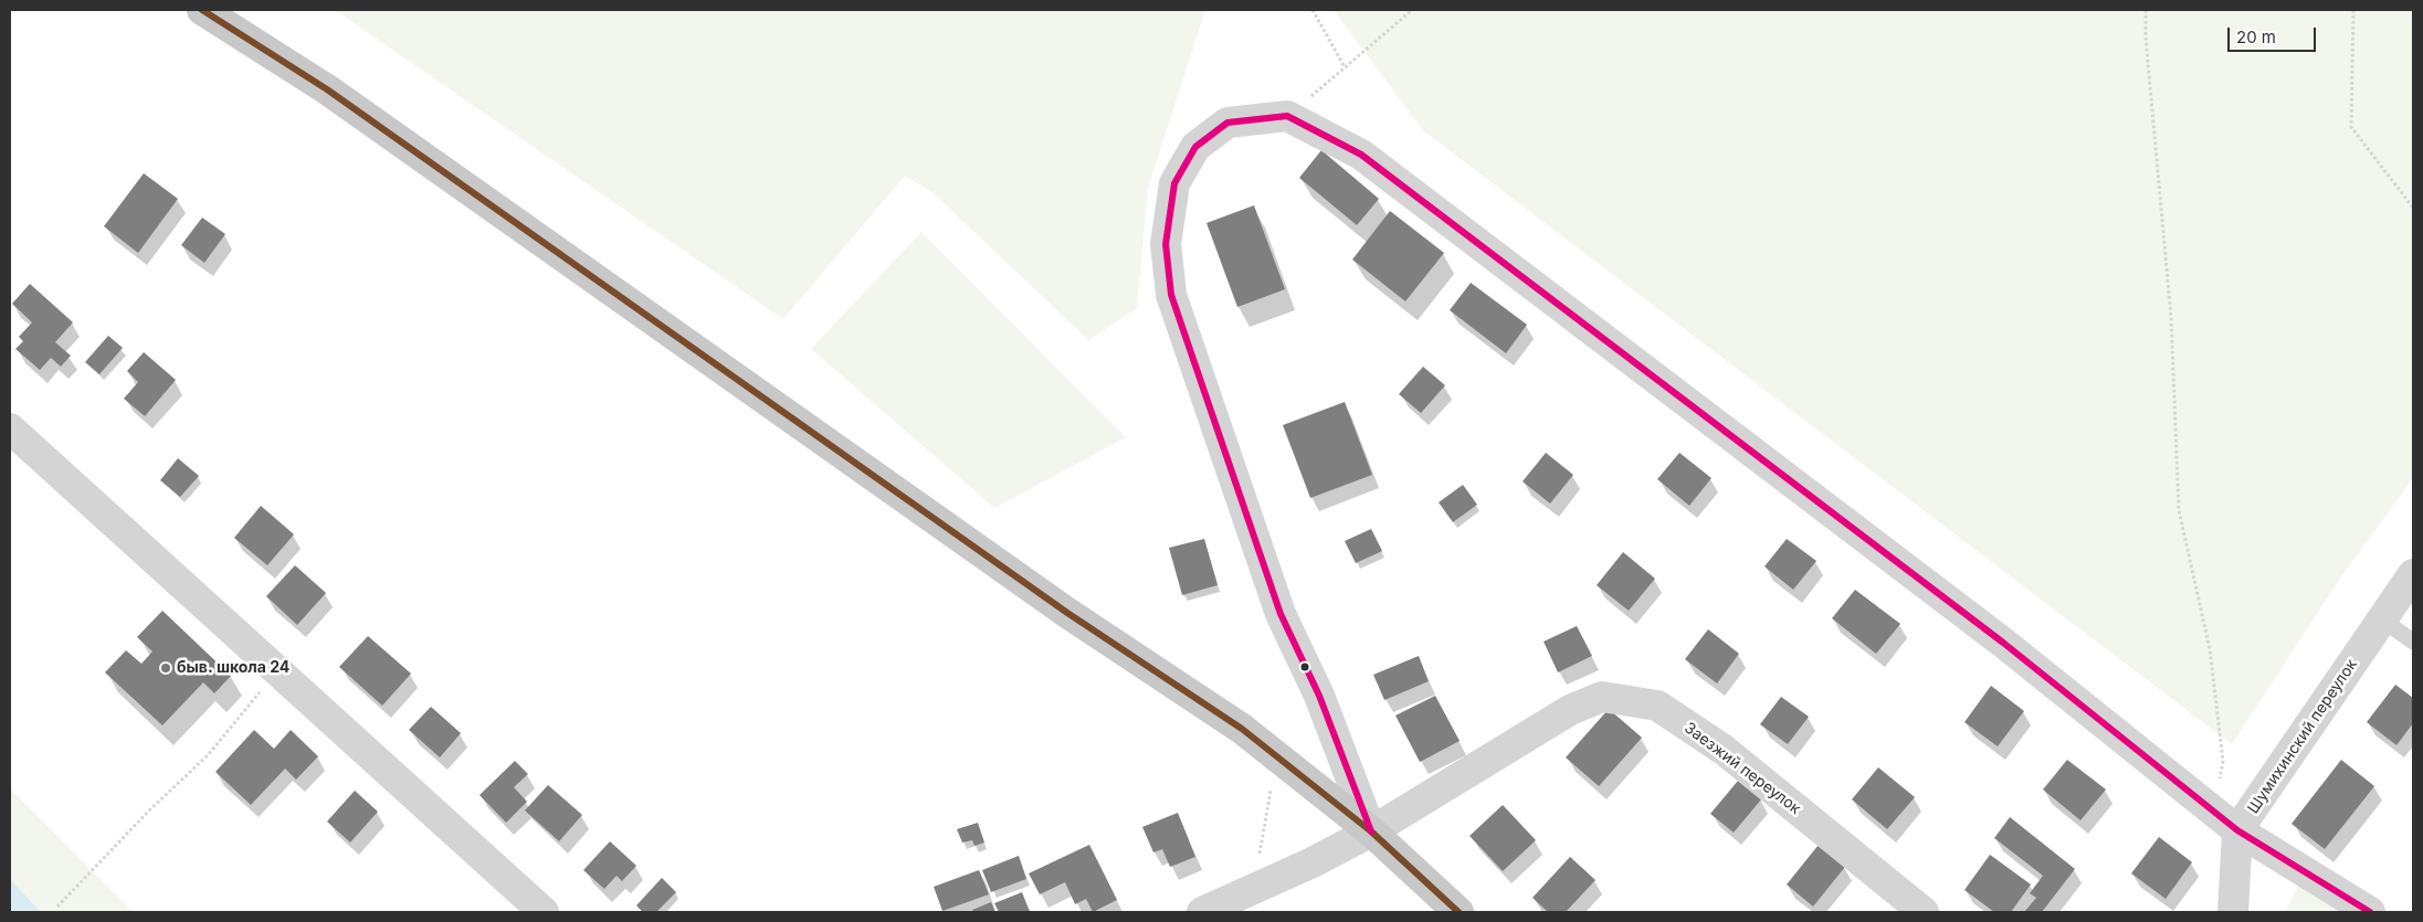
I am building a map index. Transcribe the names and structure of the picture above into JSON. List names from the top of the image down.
{
  "streets": {
    "street": ["Шумихинский переулок", "Заезжий переулок"]
  },
  "places": ["быв. школа 24"],
  "scale_bar": "20 m"
}
